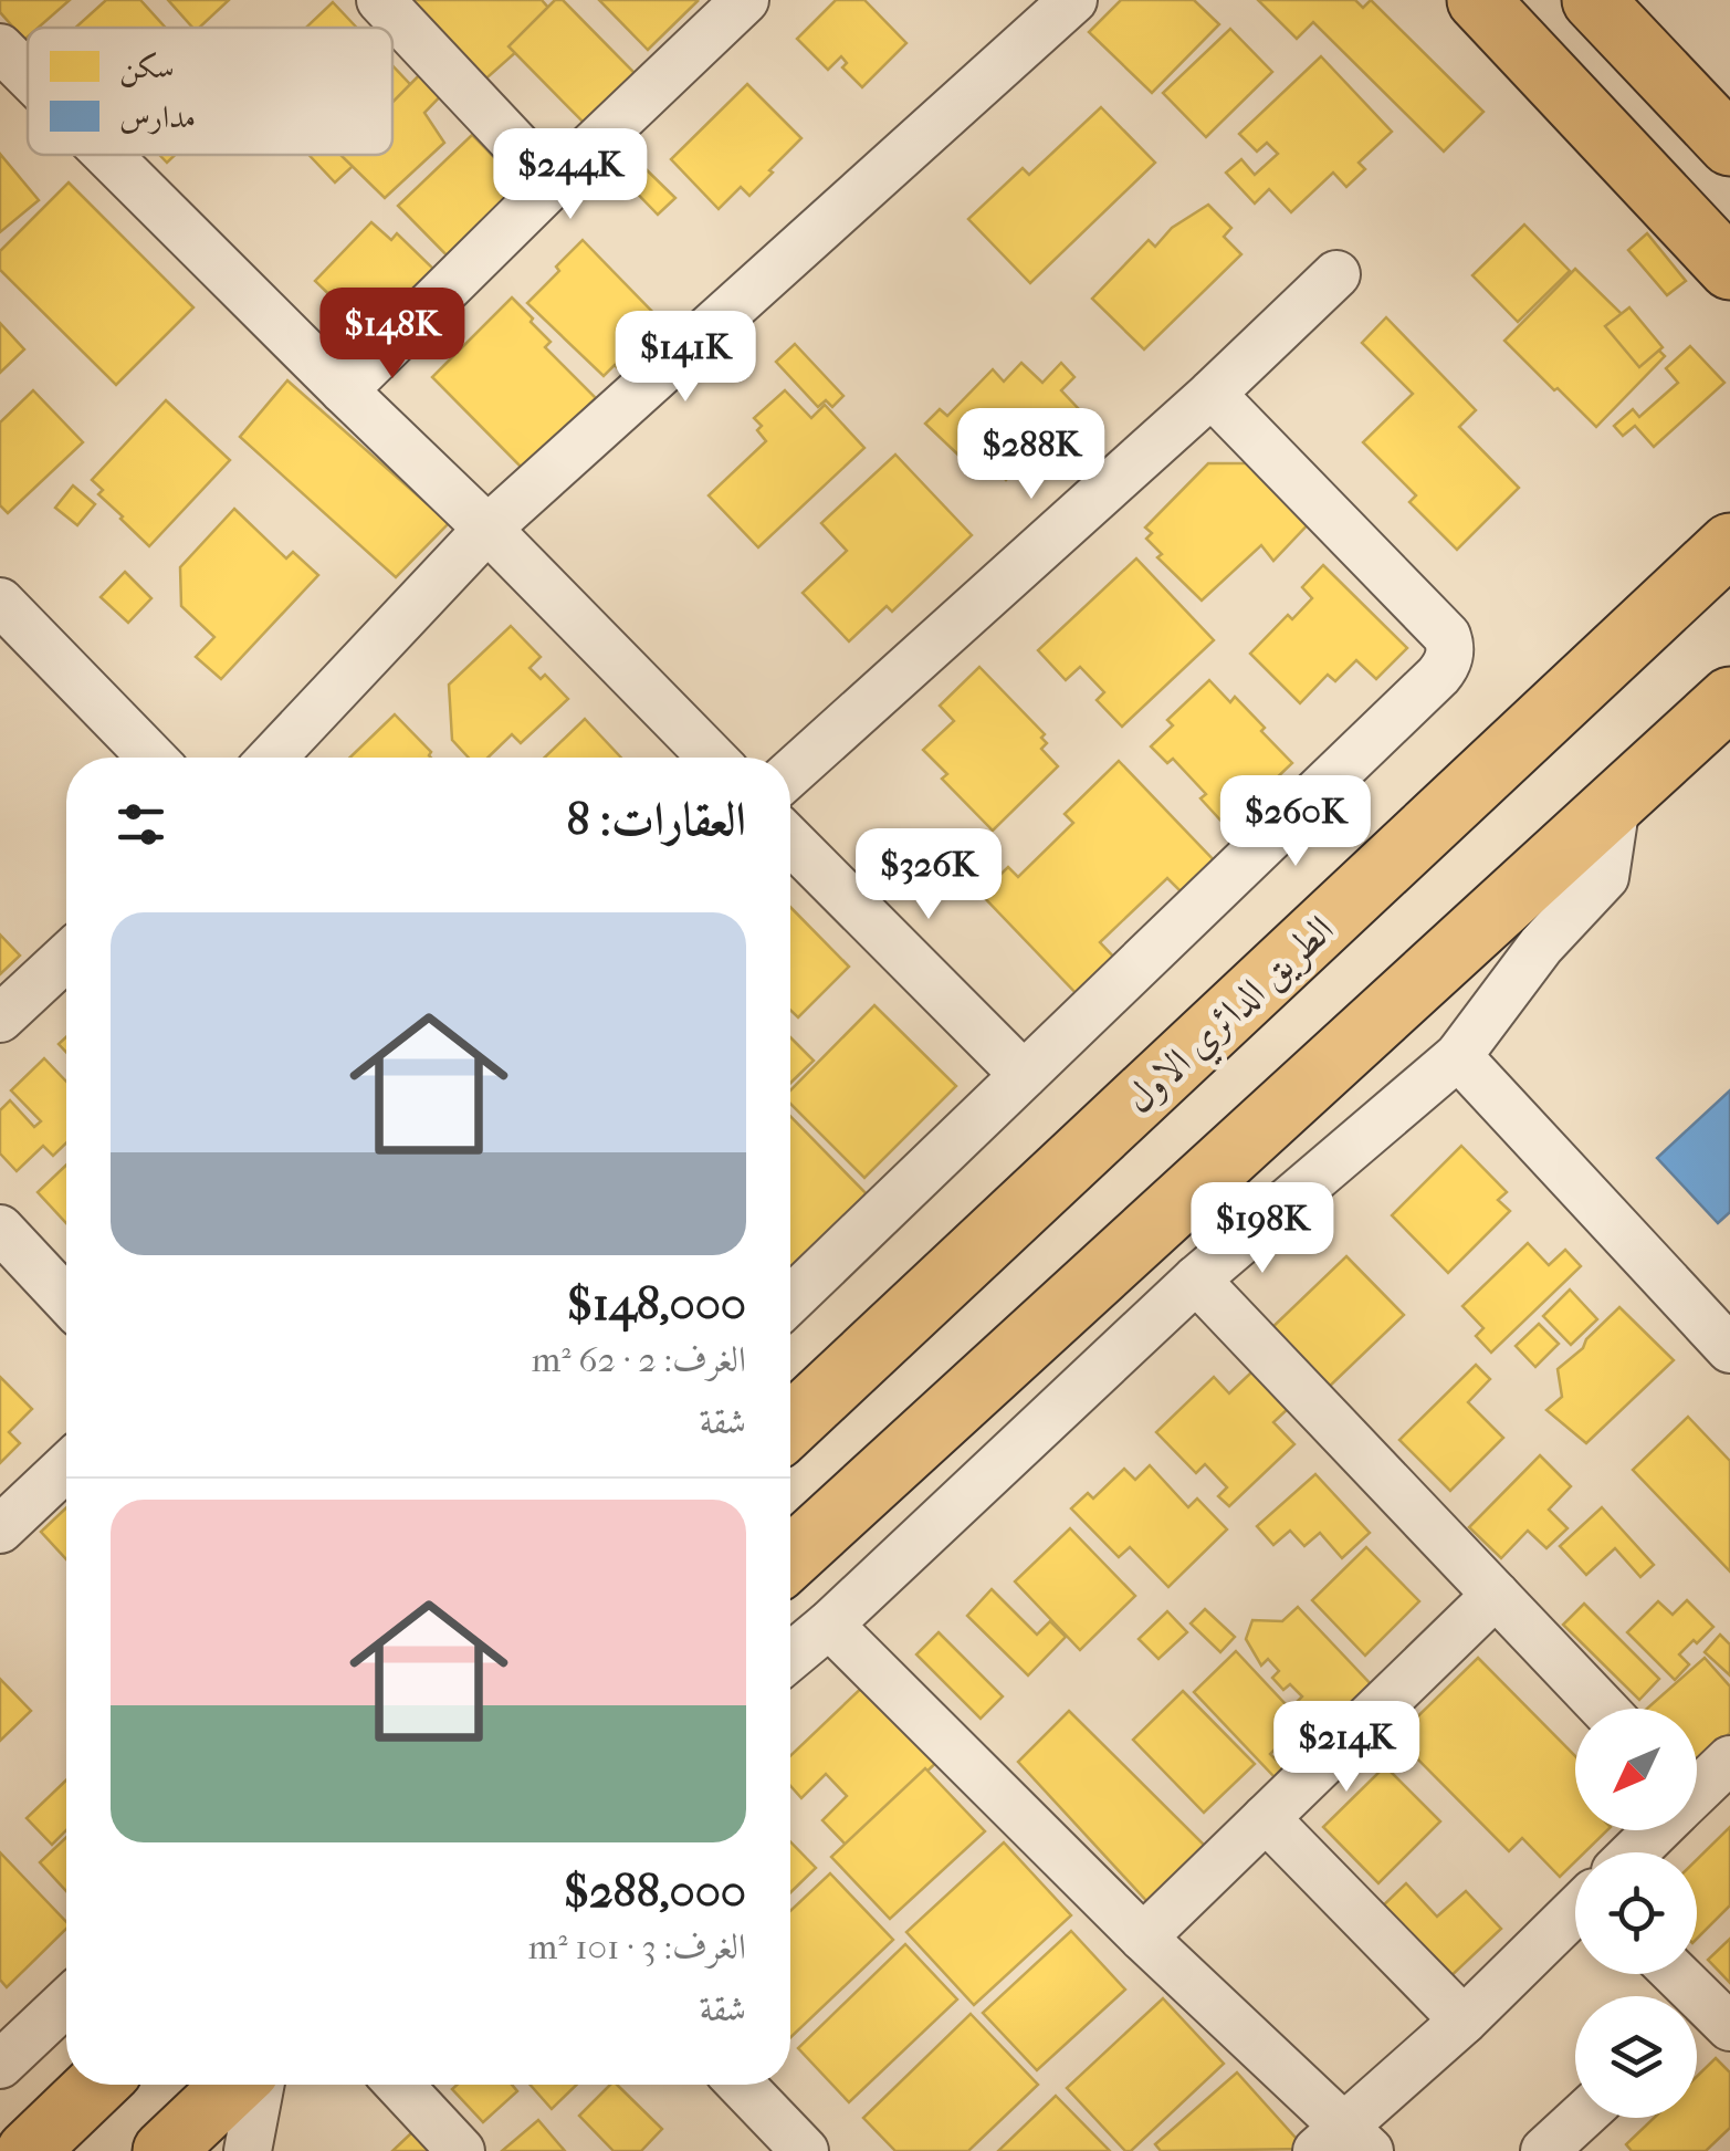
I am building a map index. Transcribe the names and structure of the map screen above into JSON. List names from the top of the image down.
{
  "streets": {
    "main road": ["الطريق الدائري الاول"]
  },
  "legend": ["سكن", "مدارس"],
  "north": "bottom left",
  "page": {
    "price": [
      "$244K",
      "$148K",
      "$141K",
      "$288K",
      "$260K",
      "$326K",
      "$198K",
      "$214K"
    ],
    "heading": "العقارات: 8",
    "list": [
      {
        "name": "$148,000",
        "note": "الغرف: 2 · 62 m² · شقة"
      },
      {
        "name": "$288,000",
        "note": "الغرف: 3 · 101 m² · شقة"
      }
    ]
  }
}
